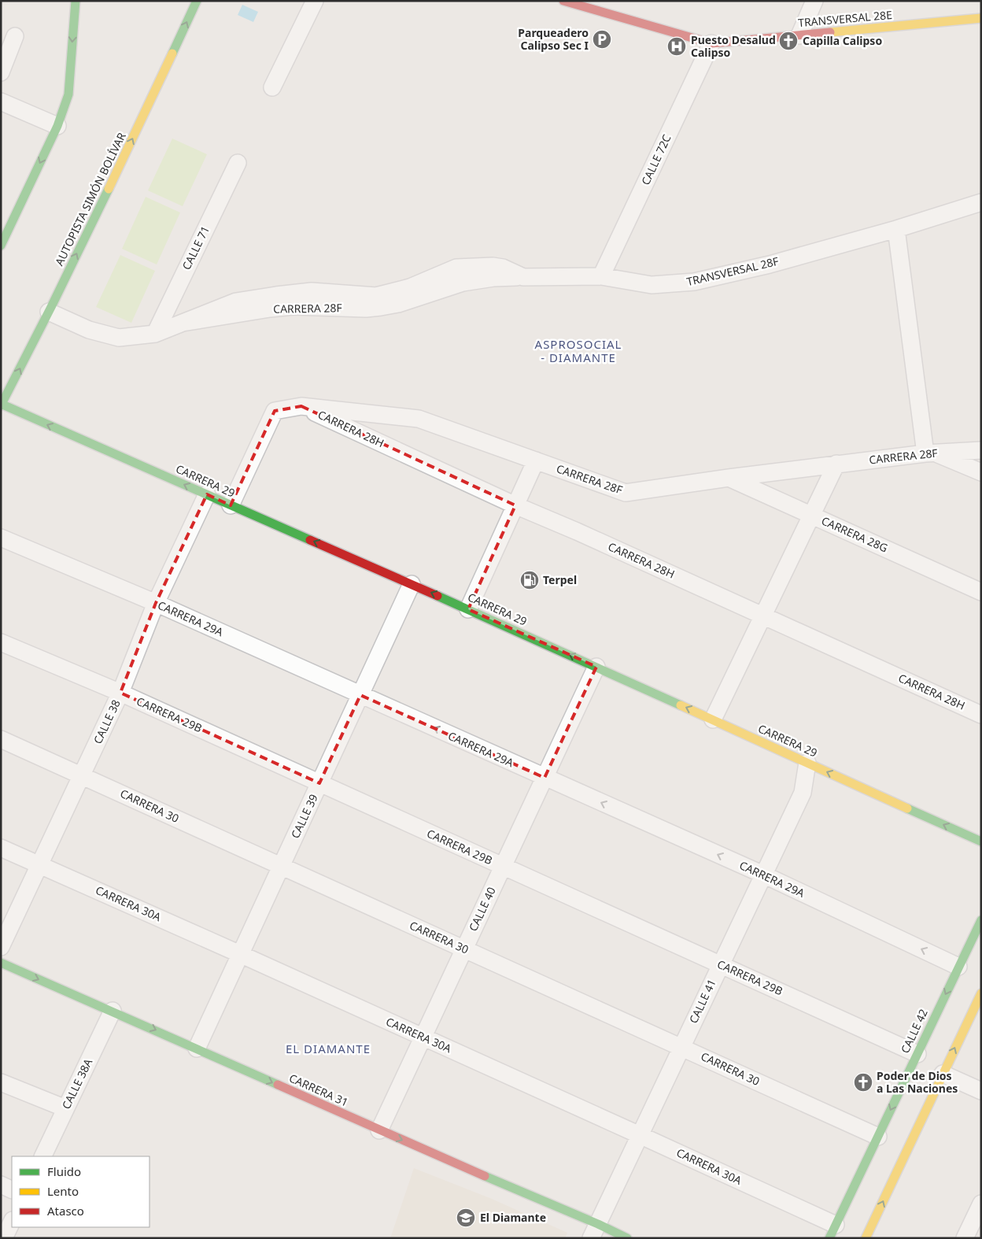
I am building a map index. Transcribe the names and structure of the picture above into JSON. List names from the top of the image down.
{
  "streets": {
    "main road": [
      "TRANSVERSAL 28E",
      "AUTOPISTA SIMÓN BOLÍVAR",
      "CARRERA 29",
      "CALLE 42",
      "CARRERA 31"
    ],
    "street": [
      "CALLE 72C",
      "CALLE 71",
      "TRANSVERSAL 28F",
      "CARRERA 28F",
      "CARRERA 28H",
      "CARRERA 28G",
      "CARRERA 29A",
      "CARRERA 29B",
      "CALLE 38",
      "CARRERA 30",
      "CALLE 39",
      "CARRERA 30A",
      "CALLE 40",
      "CALLE 41",
      "CALLE 38A"
    ]
  },
  "crossings": [
    ["TRANSVERSAL 28E", "CALLE 72C"],
    ["CALLE 72C", "TRANSVERSAL 28F"],
    ["AUTOPISTA SIMÓN BOLÍVAR", "CARRERA 29"],
    ["CALLE 71", "TRANSVERSAL 28F"],
    ["CARRERA 28F", "CARRERA 28H"],
    ["CARRERA 28F", "CARRERA 29"],
    ["CARRERA 28F", "CARRERA 28G"],
    ["CARRERA 29", "CALLE 38"],
    ["CARRERA 29", "CALLE 39"],
    ["CARRERA 29", "CALLE 40"],
    ["CARRERA 29", "CALLE 41"],
    ["CARRERA 29A", "CALLE 38"],
    ["CARRERA 29A", "CALLE 39"],
    ["CARRERA 29A", "CALLE 40"],
    ["CARRERA 29A", "CALLE 41"],
    ["CARRERA 29A", "CALLE 42"],
    ["CARRERA 29B", "CALLE 38"],
    ["CARRERA 29B", "CALLE 39"],
    ["CARRERA 29B", "CALLE 40"],
    ["CARRERA 29B", "CALLE 41"],
    ["CARRERA 29B", "CALLE 42"],
    ["CALLE 38", "CARRERA 30"],
    ["CALLE 38", "CARRERA 30A"],
    ["CARRERA 30", "CALLE 39"],
    ["CARRERA 30", "CALLE 40"],
    ["CARRERA 30", "CALLE 41"],
    ["CARRERA 30", "CALLE 42"],
    ["CALLE 39", "CARRERA 30A"],
    ["CALLE 39", "CARRERA 31"],
    ["CARRERA 30A", "CALLE 40"],
    ["CARRERA 30A", "CALLE 41"],
    ["CARRERA 30A", "CALLE 42"],
    ["CALLE 40", "CARRERA 31"],
    ["CALLE 41", "CARRERA 31"],
    ["CALLE 38A", "CARRERA 31"]
  ],
  "one_way": ["CARRERA 29", "CARRERA 29A", "CARRERA 31"],
  "districts": ["ASPROSOCIAL - DIAMANTE", "EL DIAMANTE"],
  "places": {
    "parking": ["Parqueadero Calipso Sec I"],
    "church": ["Capilla Calipso", "Poder de Dios a Las Naciones"],
    "hospital": ["Puesto Desalud Calipso"],
    "fuel station": ["Terpel"],
    "school or university": ["El Diamante"]
  },
  "legend": ["Fluido", "Lento", "Atasco"]
}
